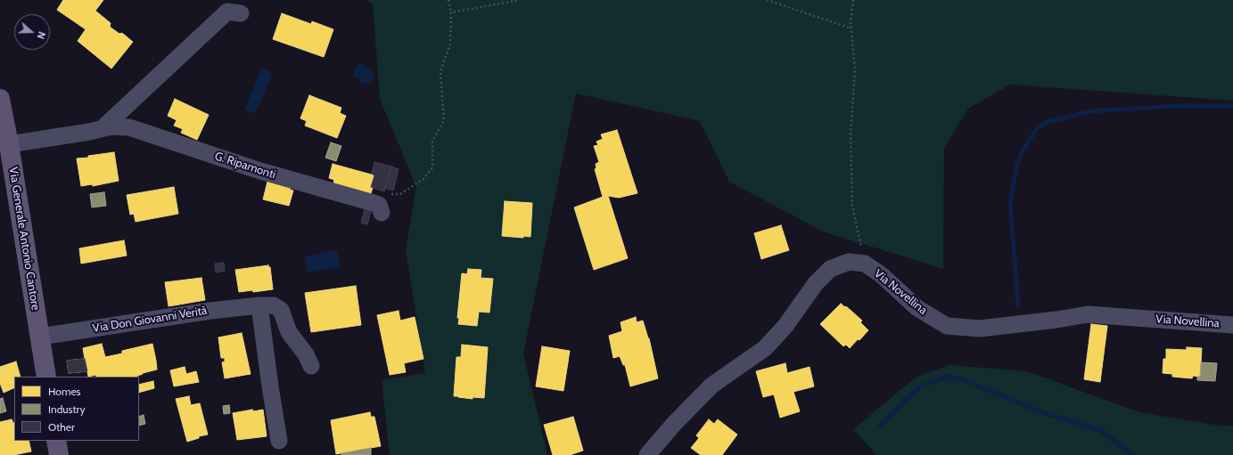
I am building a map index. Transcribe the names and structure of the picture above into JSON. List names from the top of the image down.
{
  "streets": {
    "main road": ["Via Generale Antonio Cantore"],
    "street": ["G. Ripamonti", "Via Novellina", "Via Don Giovanni Verità"]
  },
  "crossings": [
    ["G. Ripamonti", "Via Generale Antonio Cantore"],
    ["Via Generale Antonio Cantore", "Via Don Giovanni Verità"]
  ],
  "legend": ["Homes", "Industry", "Other"],
  "north": "right"
}
